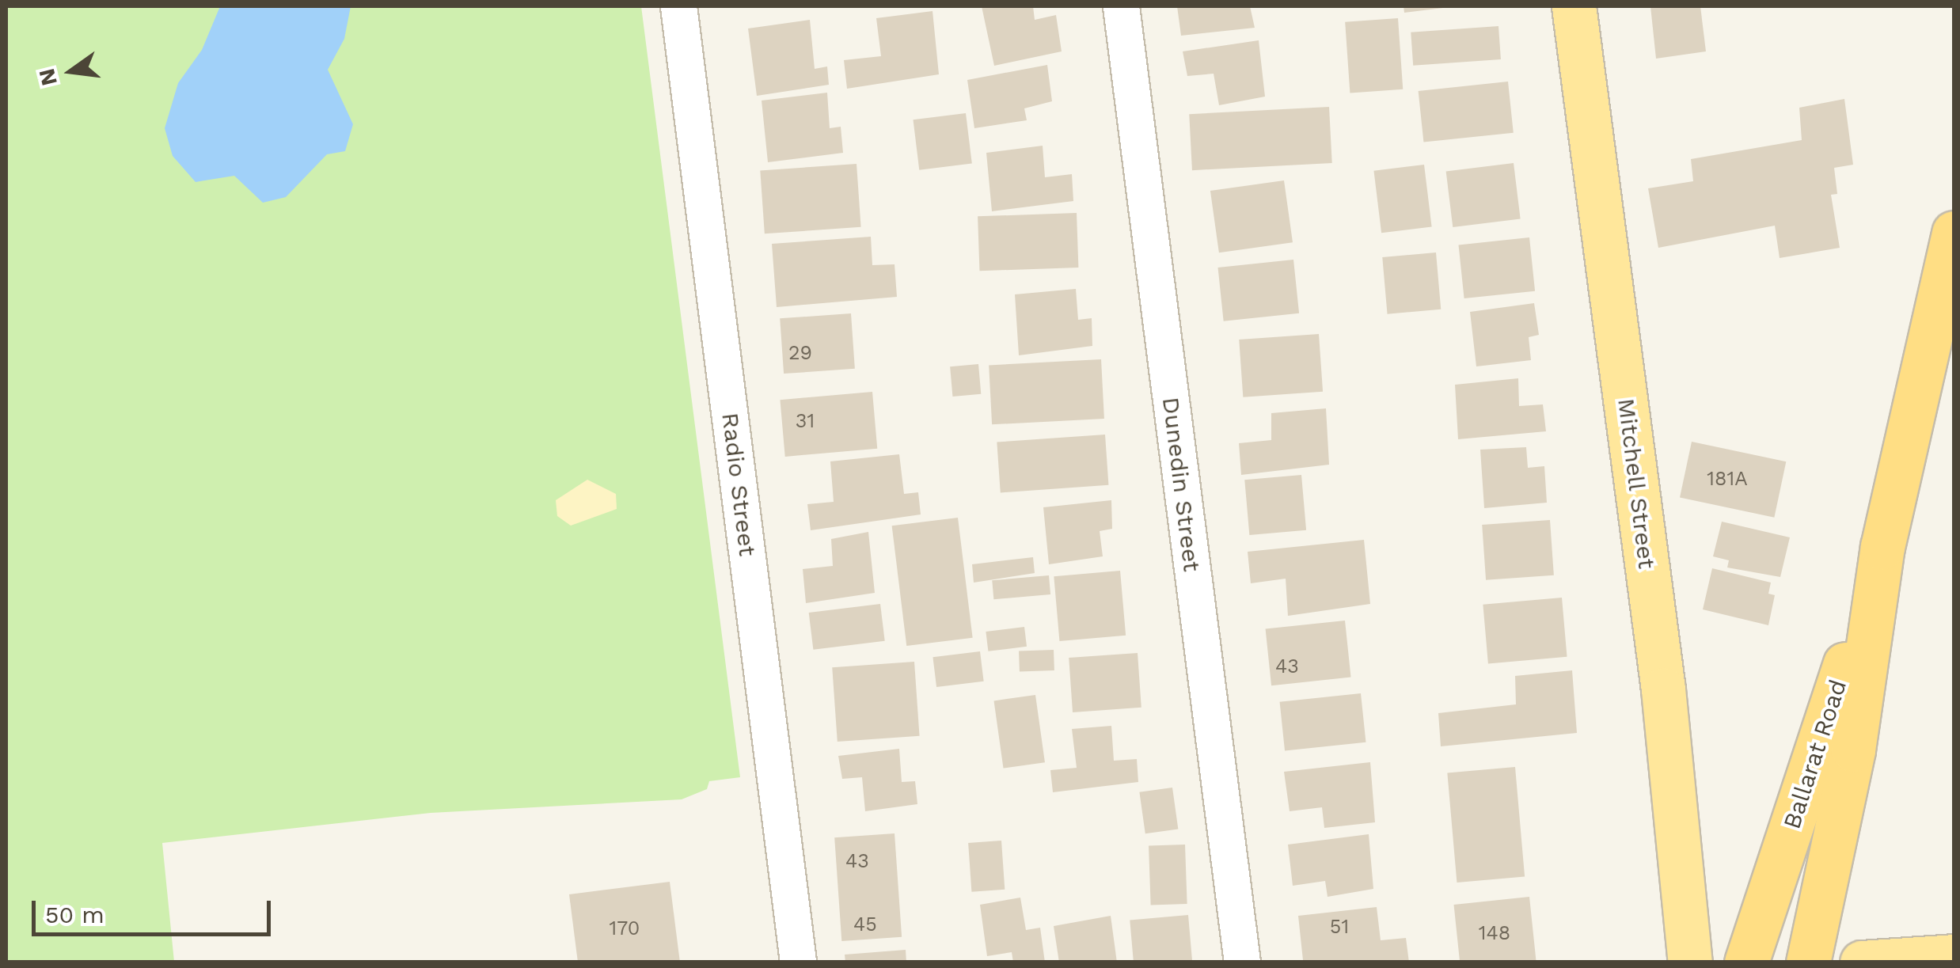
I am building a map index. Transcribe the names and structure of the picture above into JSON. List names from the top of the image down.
{
  "streets": {
    "highway": ["Ballarat Road"],
    "main road": ["Mitchell Street"],
    "street": ["Radio Street", "Dunedin Street"]
  },
  "house_numbers": [
    "29",
    "31",
    "181A",
    "43",
    "43",
    "45",
    "51",
    "170",
    "148"
  ],
  "scale_bar": "50 m",
  "north": "left"
}
